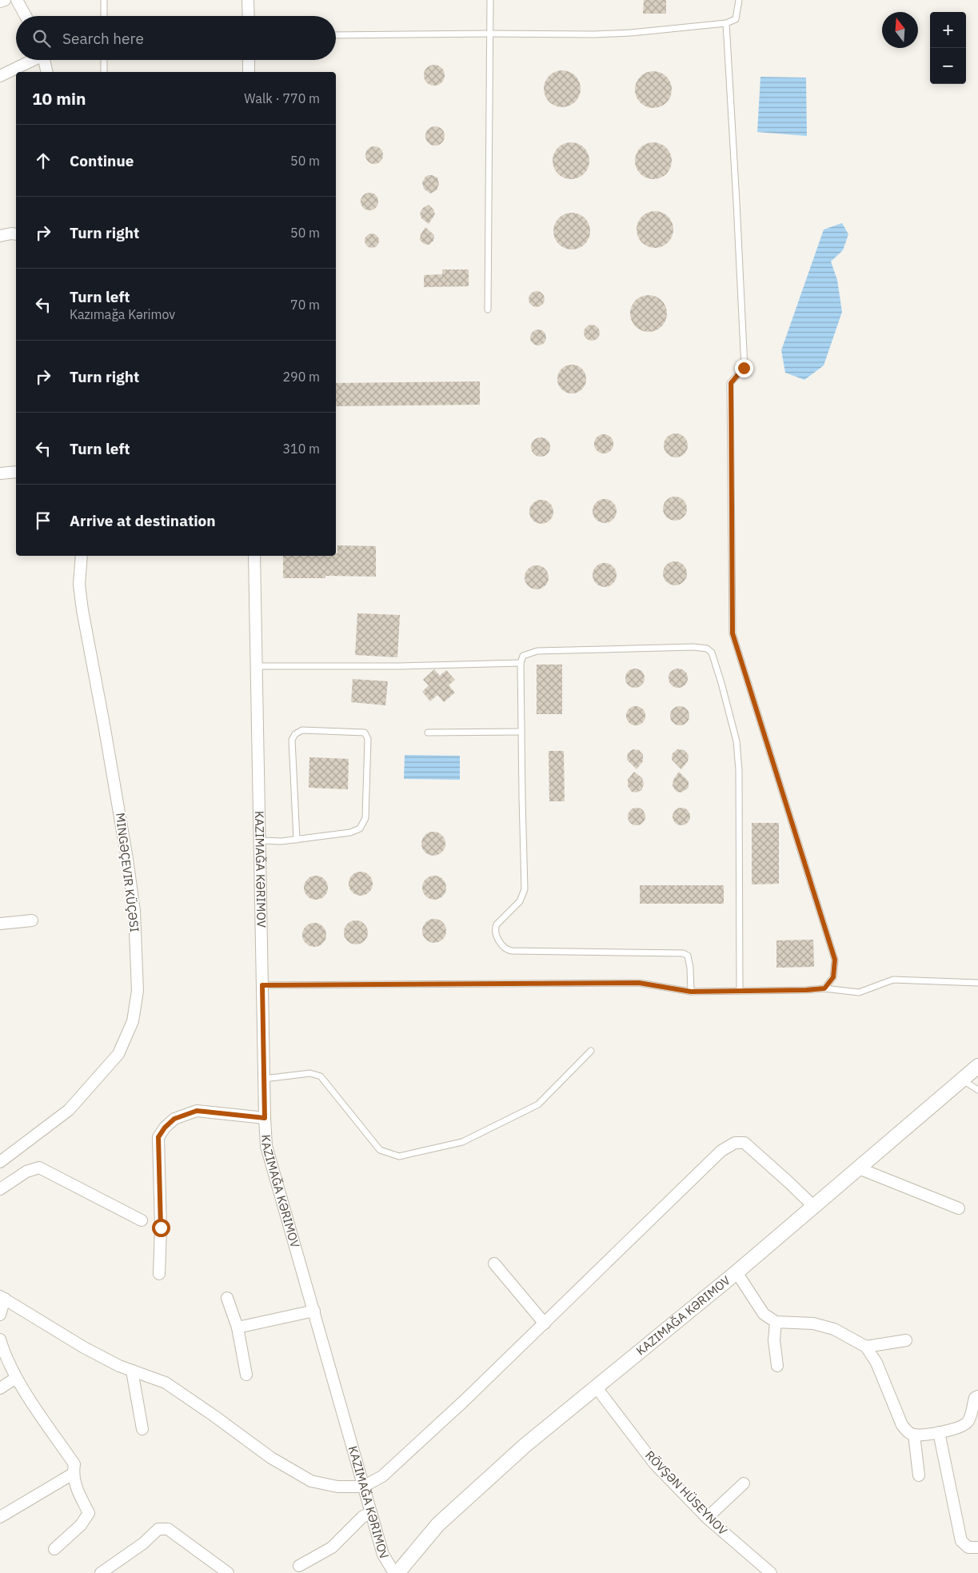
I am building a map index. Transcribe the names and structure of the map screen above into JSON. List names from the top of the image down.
{
  "streets": {
    "street": ["MINGƏÇEVIR KÜÇƏSI", "RÖVŞƏN HÜSEYNOV"]
  },
  "north": "top",
  "page": {
    "map_buttons": ["+", "−"],
    "search": "Search here",
    "heading": ["10 min", "Walk · 770 m"],
    "list": [
      ["Continue", "50 m"],
      ["Turn right", "50 m"],
      ["Turn left", "Kazımağa Kərimov", "70 m"],
      ["Turn right", "290 m"],
      ["Turn left", "310 m"],
      "Arrive at destination"
    ]
  }
}
